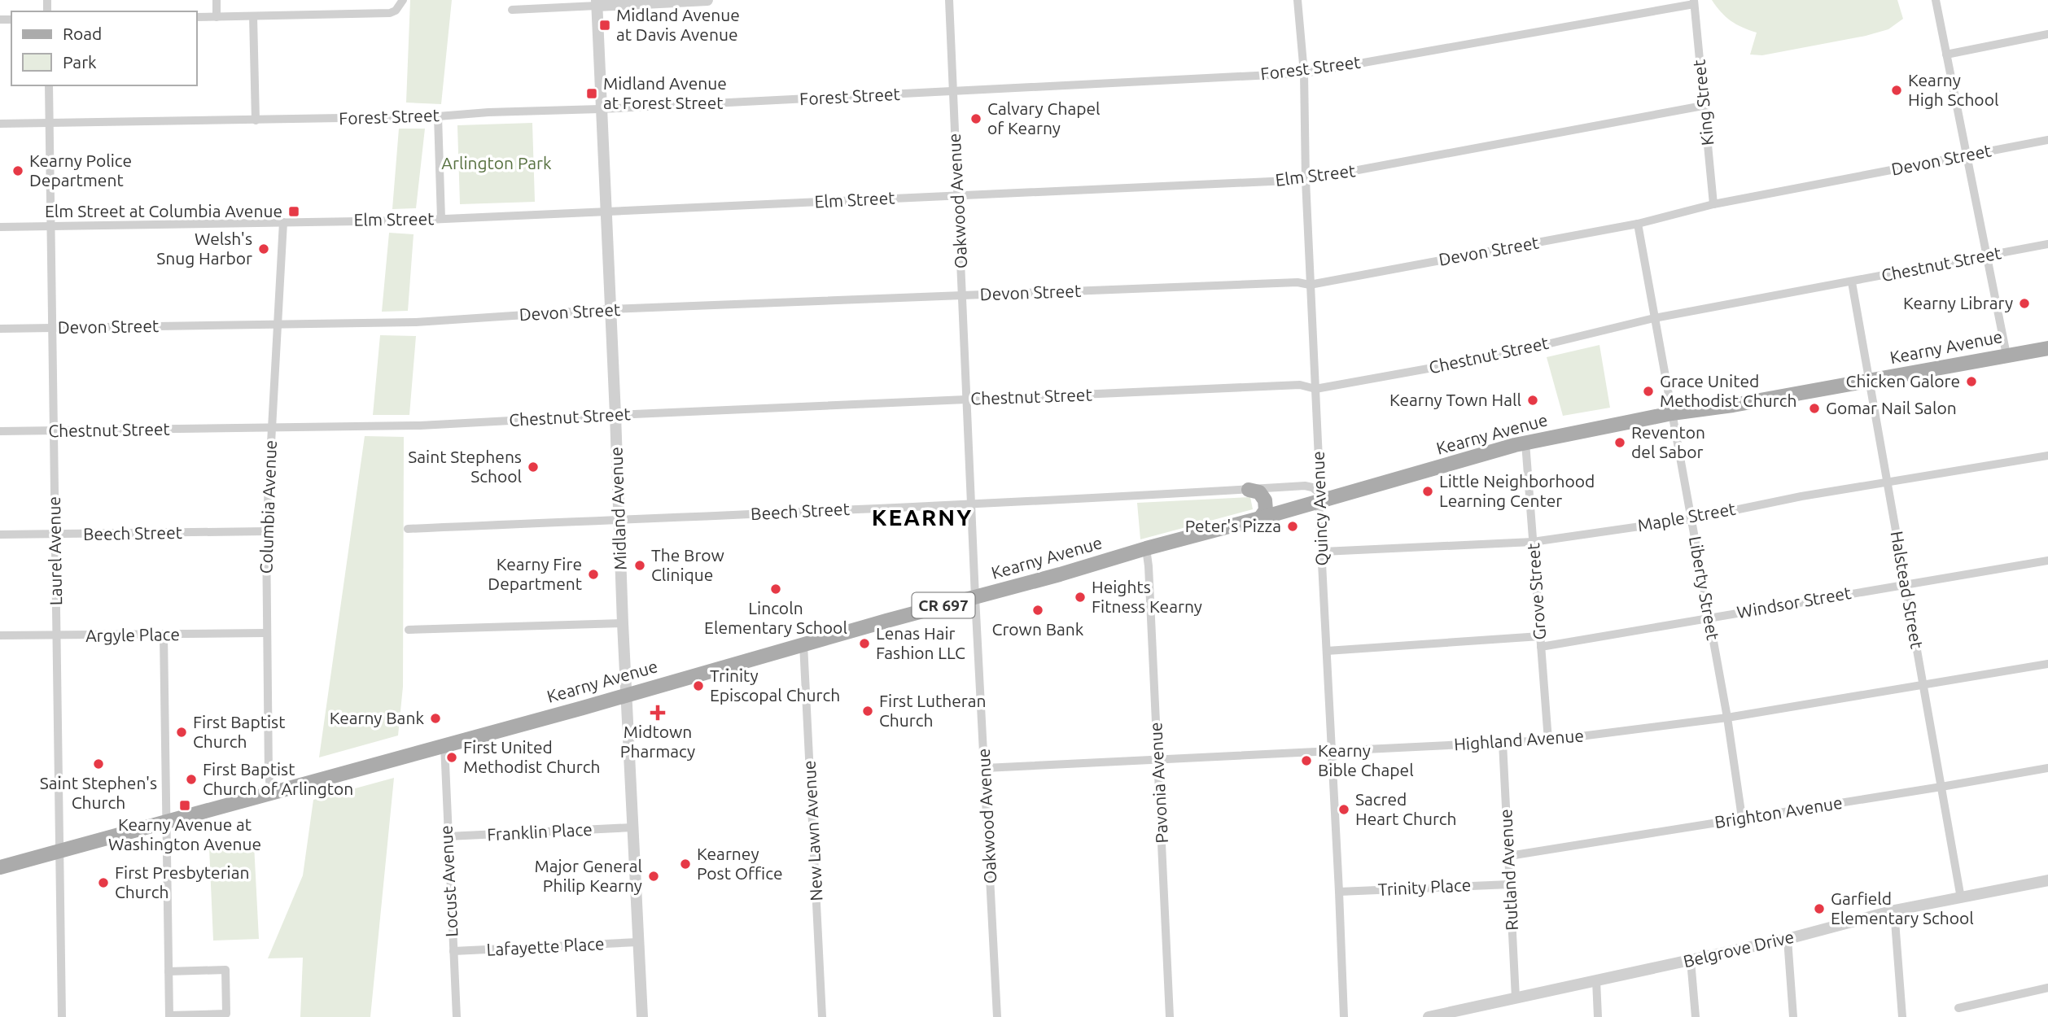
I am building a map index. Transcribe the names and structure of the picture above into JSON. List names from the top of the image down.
{
  "streets": {
    "main road": ["Kearny Avenue", "CR 697"],
    "street": [
      "Forest Street",
      "King Street",
      "Devon Street",
      "Elm Street",
      "Oakwood Avenue",
      "Chestnut Street",
      "Columbia Avenue",
      "Midland Avenue",
      "Quincy Avenue",
      "Beech Street",
      "Maple Street",
      "Laurel Avenue",
      "Liberty Street",
      "Halstead Street",
      "Grove Street",
      "Windsor Street",
      "Argyle Place",
      "Highland Avenue",
      "Pavonia Avenue",
      "Brighton Avenue",
      "New Lawn Avenue",
      "Franklin Place",
      "Rutland Avenue",
      "Locust Avenue",
      "Trinity Place",
      "Lafayette Place",
      "Belgrove Drive"
    ]
  },
  "crossings": [
    ["Forest Street", "King Street"],
    ["Forest Street", "Oakwood Avenue"],
    ["Forest Street", "Midland Avenue"],
    ["Forest Street", "Quincy Avenue"],
    ["Forest Street", "Laurel Avenue"],
    ["King Street", "Devon Street"],
    ["King Street", "Elm Street"],
    ["Devon Street", "Oakwood Avenue"],
    ["Devon Street", "Columbia Avenue"],
    ["Devon Street", "Midland Avenue"],
    ["Devon Street", "Quincy Avenue"],
    ["Devon Street", "Laurel Avenue"],
    ["Devon Street", "Liberty Street"],
    ["Elm Street", "Oakwood Avenue"],
    ["Elm Street", "Columbia Avenue"],
    ["Elm Street", "Midland Avenue"],
    ["Elm Street", "Quincy Avenue"],
    ["Elm Street", "Laurel Avenue"],
    ["Oakwood Avenue", "Chestnut Street"],
    ["Oakwood Avenue", "Kearny Avenue"],
    ["Oakwood Avenue", "Beech Street"],
    ["Oakwood Avenue", "Highland Avenue"],
    ["Chestnut Street", "Columbia Avenue"],
    ["Chestnut Street", "Midland Avenue"],
    ["Chestnut Street", "Quincy Avenue"],
    ["Chestnut Street", "Laurel Avenue"],
    ["Chestnut Street", "Liberty Street"],
    ["Chestnut Street", "Halstead Street"],
    ["Kearny Avenue", "Columbia Avenue"],
    ["Kearny Avenue", "Midland Avenue"],
    ["Kearny Avenue", "Quincy Avenue"],
    ["Kearny Avenue", "Beech Street"],
    ["Kearny Avenue", "Laurel Avenue"],
    ["Kearny Avenue", "Liberty Street"],
    ["Kearny Avenue", "Halstead Street"],
    ["Kearny Avenue", "Grove Street"],
    ["Kearny Avenue", "Pavonia Avenue"],
    ["Kearny Avenue", "New Lawn Avenue"],
    ["Kearny Avenue", "Locust Avenue"],
    ["Columbia Avenue", "Beech Street"],
    ["Columbia Avenue", "Argyle Place"],
    ["Midland Avenue", "Beech Street"],
    ["Midland Avenue", "Franklin Place"],
    ["Midland Avenue", "Lafayette Place"],
    ["Quincy Avenue", "Beech Street"],
    ["Quincy Avenue", "Maple Street"],
    ["Quincy Avenue", "Highland Avenue"],
    ["Quincy Avenue", "Trinity Place"],
    ["Beech Street", "Laurel Avenue"],
    ["Maple Street", "Liberty Street"],
    ["Maple Street", "Halstead Street"],
    ["Maple Street", "Grove Street"],
    ["Laurel Avenue", "Argyle Place"],
    ["Liberty Street", "Windsor Street"],
    ["Liberty Street", "Highland Avenue"],
    ["Liberty Street", "Brighton Avenue"],
    ["Halstead Street", "Windsor Street"],
    ["Halstead Street", "Highland Avenue"],
    ["Halstead Street", "Brighton Avenue"],
    ["Halstead Street", "Belgrove Drive"],
    ["Grove Street", "Windsor Street"],
    ["Grove Street", "Highland Avenue"],
    ["Highland Avenue", "Pavonia Avenue"],
    ["Highland Avenue", "Rutland Avenue"],
    ["Brighton Avenue", "Rutland Avenue"],
    ["Franklin Place", "Locust Avenue"],
    ["Rutland Avenue", "Trinity Place"],
    ["Rutland Avenue", "Belgrove Drive"],
    ["Locust Avenue", "Lafayette Place"]
  ],
  "districts": ["KEARNY"],
  "parks": ["Arlington Park"],
  "places": {
    "transit": [
      "Midland Avenue at Davis Avenue",
      "Midland Avenue at Forest Street",
      "Elm Street at Columbia Avenue",
      "Kearny Avenue at Washington Avenue"
    ],
    "other": [
      "Kearny High School",
      "Calvary Chapel of Kearny",
      "Kearny Police Department",
      "Welsh's Snug Harbor",
      "Kearny Library",
      "Chicken Galore",
      "Grace United Methodist Church",
      "Kearny Town Hall",
      "Gomar Nail Salon",
      "Reventon del Sabor",
      "Saint Stephens School",
      "Little Neighborhood Learning Center",
      "Peter's Pizza",
      "The Brow Clinique",
      "Kearny Fire Department",
      "Lincoln Elementary School",
      "Heights Fitness Kearny",
      "Crown Bank",
      "Lenas Hair Fashion LLC",
      "Trinity Episcopal Church",
      "First Lutheran Church",
      "Kearny Bank",
      "First Baptist Church",
      "First United Methodist Church",
      "Kearny Bible Chapel",
      "Saint Stephen's Church",
      "First Baptist Church of Arlington",
      "Sacred Heart Church",
      "Kearney Post Office",
      "Major General Philip Kearny",
      "First Presbyterian Church",
      "Garfield Elementary School"
    ],
    "health": ["Midtown Pharmacy"]
  },
  "legend": ["Road", "Park"]
}
